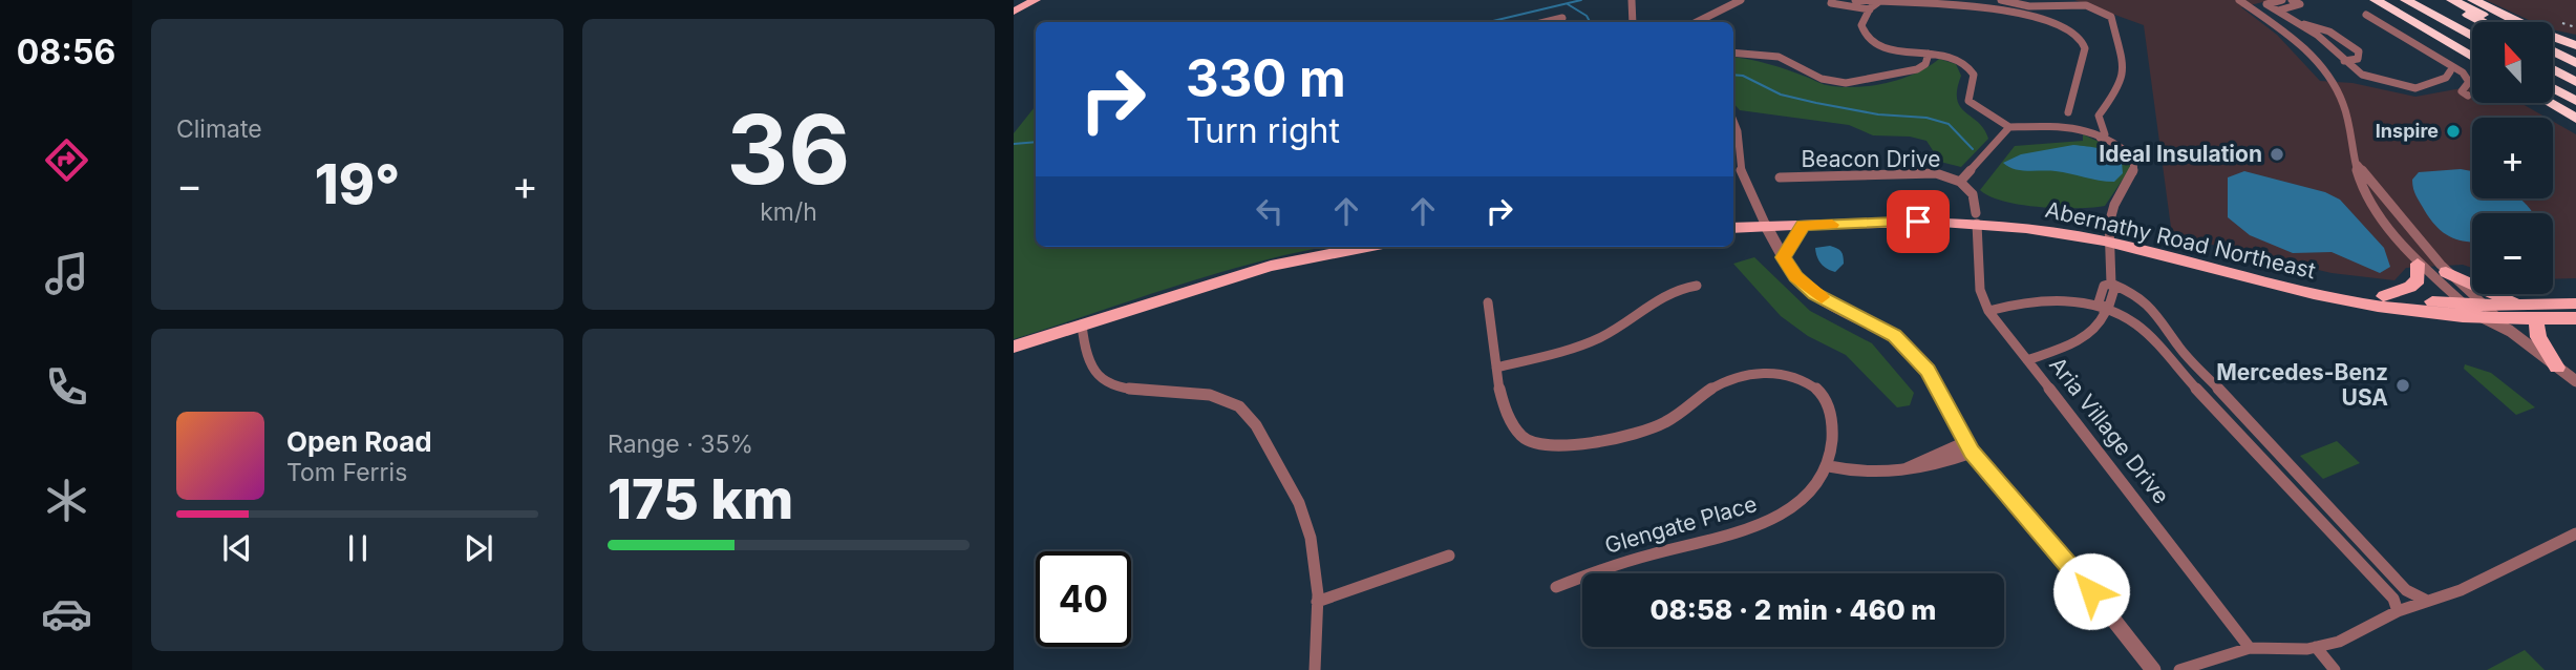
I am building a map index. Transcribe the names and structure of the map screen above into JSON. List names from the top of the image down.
{
  "streets": {
    "main road": ["Abernathy Road Northeast"],
    "street": ["Beacon Drive", "Aria Village Drive", "Glengate Place"]
  },
  "crossings": [
    ["Abernathy Road Northeast", "Aria Village Drive"]
  ],
  "places": ["Inspire", "Ideal Insulation", "Mercedes-Benz USA"],
  "north": "top",
  "page": {
    "tabs": "08:56",
    "tile": [
      "Climate",
      ["36", "km/h"],
      ["Range · 35%", "175 km"]
    ],
    "map_buttons": ["+", "−"],
    "turn": ["330 m", "Turn right"],
    "heat": ["−", "19°", "+"],
    "song": ["Open Road", "Tom Ferris"],
    "limit": "40",
    "trip": "08:58 · 2 min · 460 m"
  }
}
